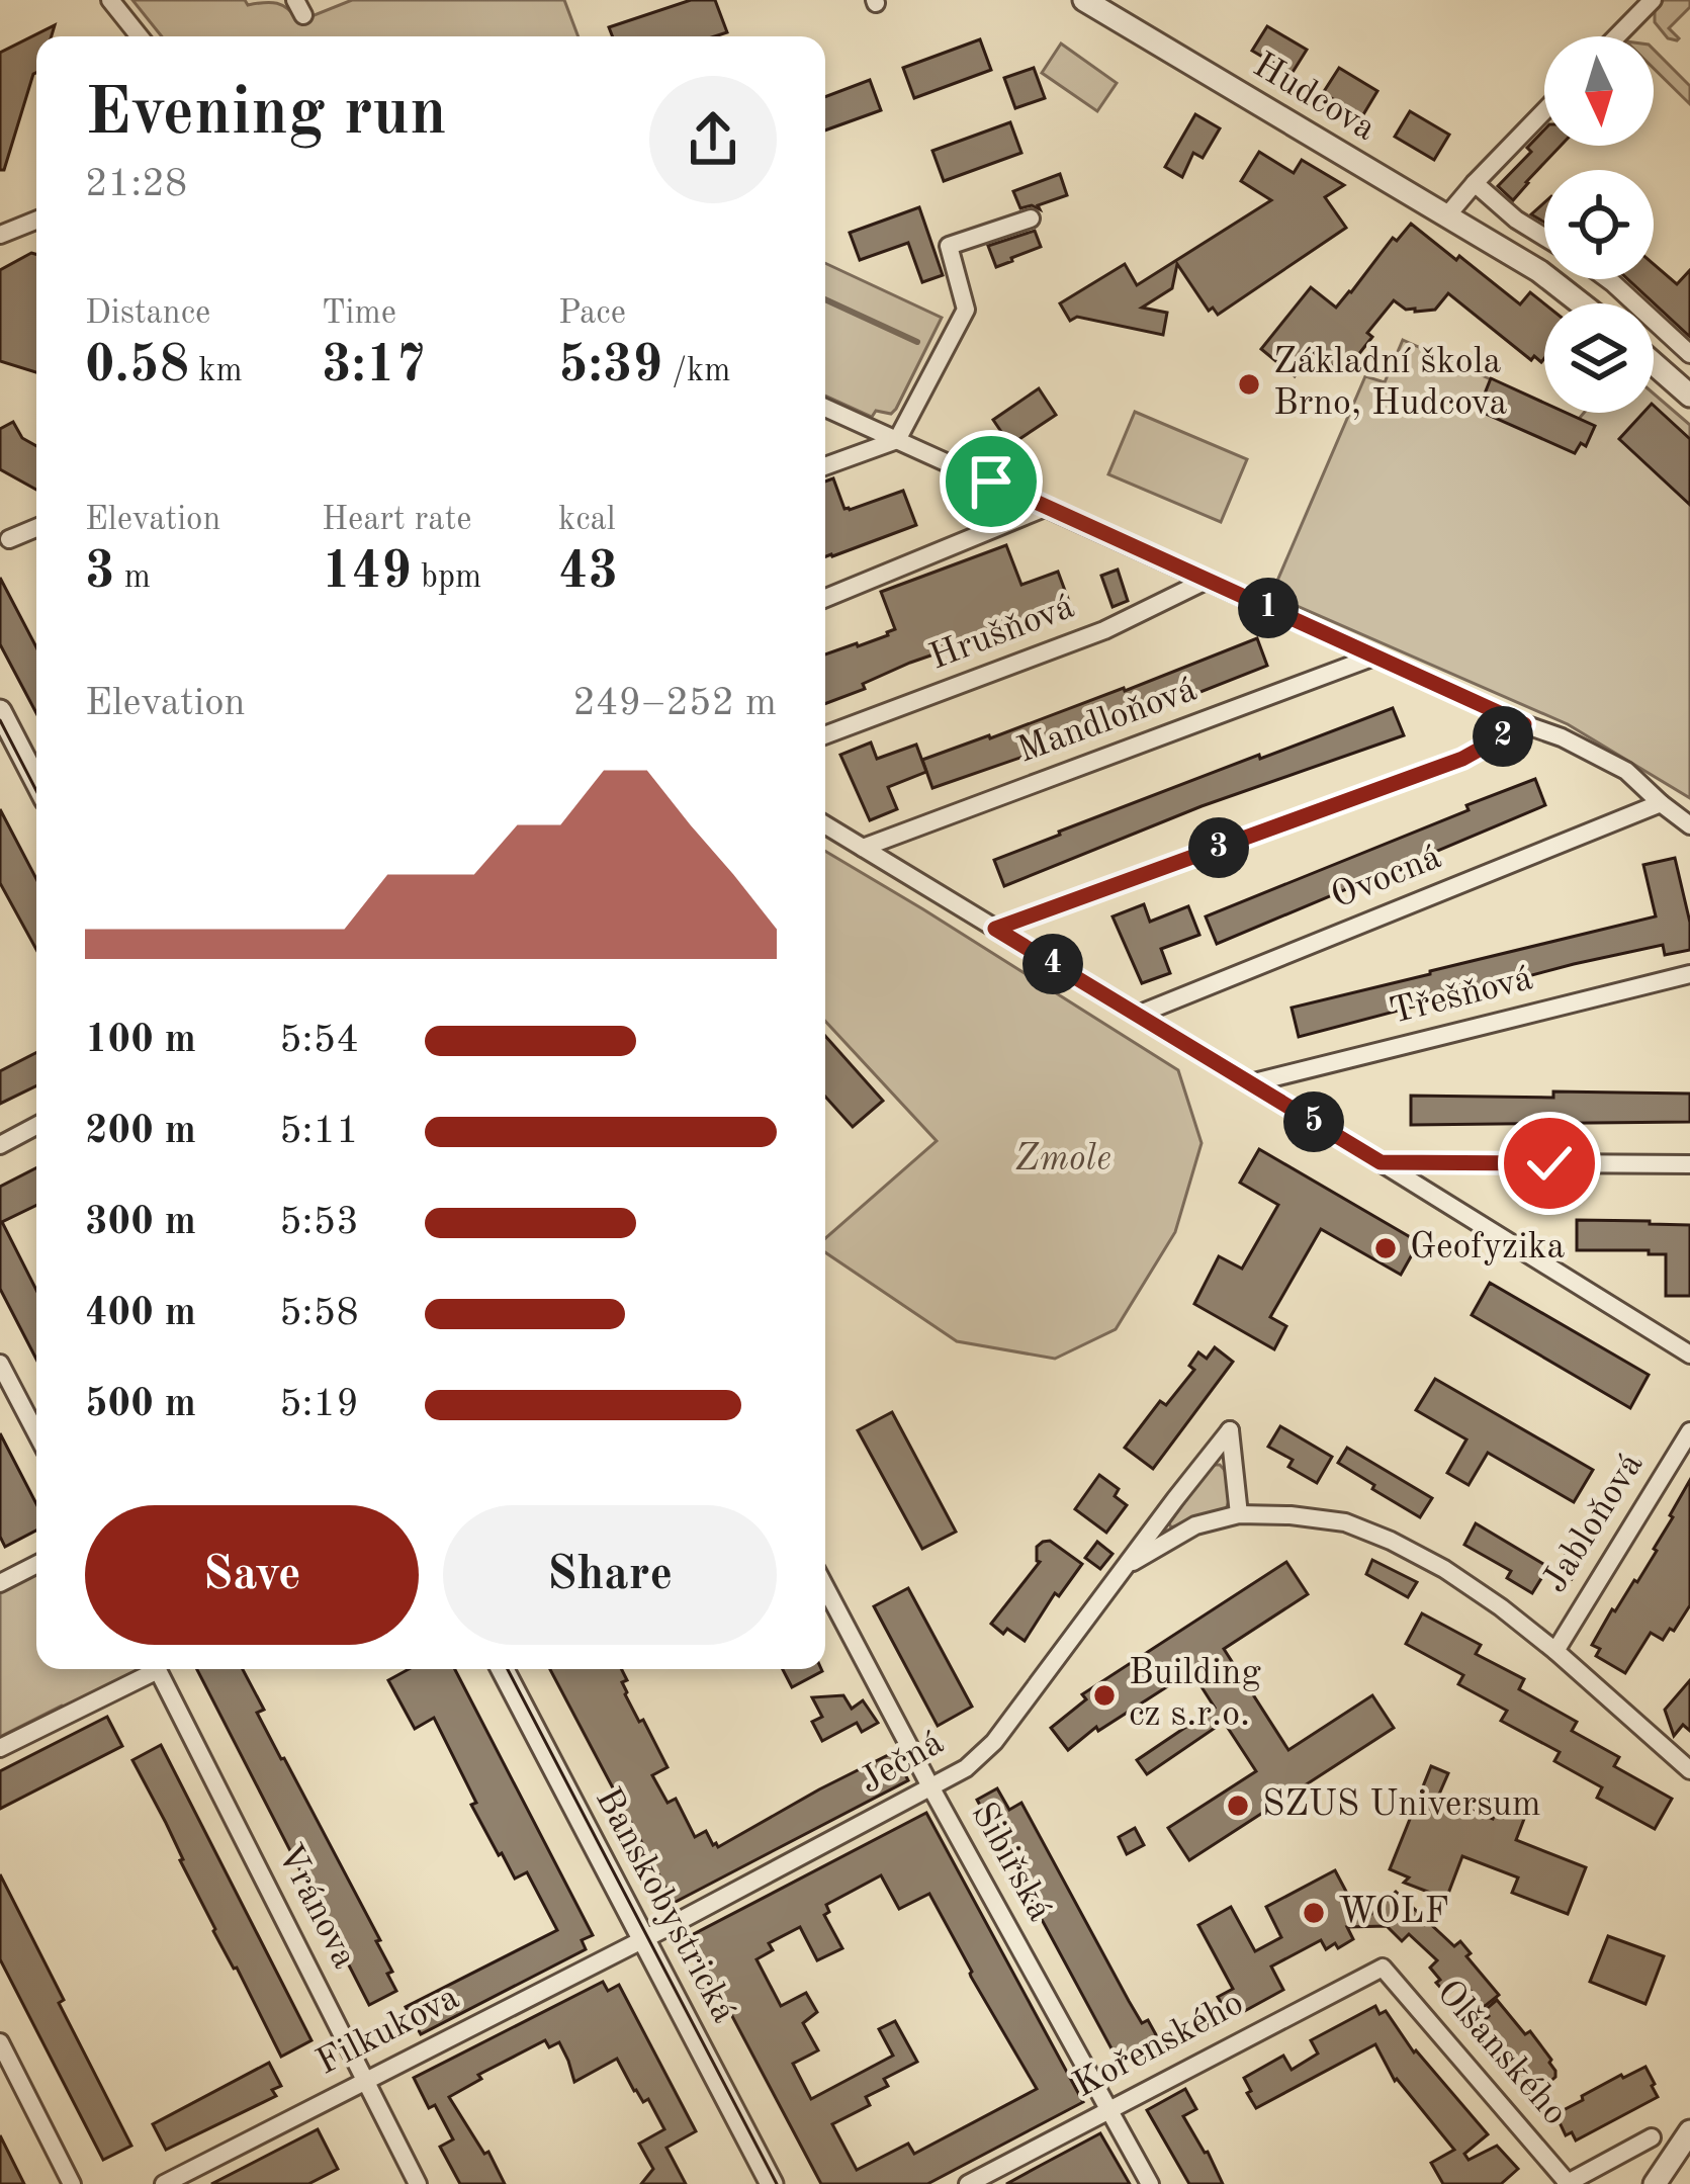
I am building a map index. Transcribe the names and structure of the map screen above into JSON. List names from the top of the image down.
{
  "streets": {
    "street": [
      "Hudcova",
      "Hrušňová",
      "Mandloňová",
      "Ovocná",
      "Třešňová",
      "Jabloňová",
      "Ječná",
      "Sibiřská",
      "Banskobystrická",
      "Vránova",
      "Filkukova",
      "Kořenského",
      "Olšanského"
    ]
  },
  "crossings": [
    ["Jabloňová", "Ječná"],
    ["Ječná", "Sibiřská"],
    ["Ječná", "Banskobystrická"],
    ["Ječná", "Filkukova"],
    ["Sibiřská", "Kořenského"],
    ["Banskobystrická", "Filkukova"],
    ["Vránova", "Filkukova"],
    ["Kořenského", "Olšanského"]
  ],
  "parks": ["Zmole"],
  "places": [
    "Základní škola Brno, Hudcova",
    "Geofyzika",
    "Building cz s.r.o.",
    "SZUS Universum",
    "WOLF"
  ],
  "north": "bottom",
  "page": {
    "heading": ["Evening run", "21:28"],
    "stats": [
      ["Distance", "0.58 km"],
      ["Time", "3:17"],
      ["Pace", "5:39 /km"],
      ["Elevation", "3 m"],
      ["Heart rate", "149 bpm"],
      ["kcal", "43"]
    ],
    "pins": [
      "1",
      "2",
      "3",
      "4",
      "5"
    ],
    "chart": ["Elevation", "249–252 m"],
    "list": [
      {
        "name": "100 m",
        "note": "5:54"
      },
      {
        "name": "200 m",
        "note": "5:11"
      },
      {
        "name": "300 m",
        "note": "5:53"
      },
      {
        "name": "400 m",
        "note": "5:58"
      },
      {
        "name": "500 m",
        "note": "5:19"
      }
    ],
    "buttons": ["Save", "Share"]
  }
}
